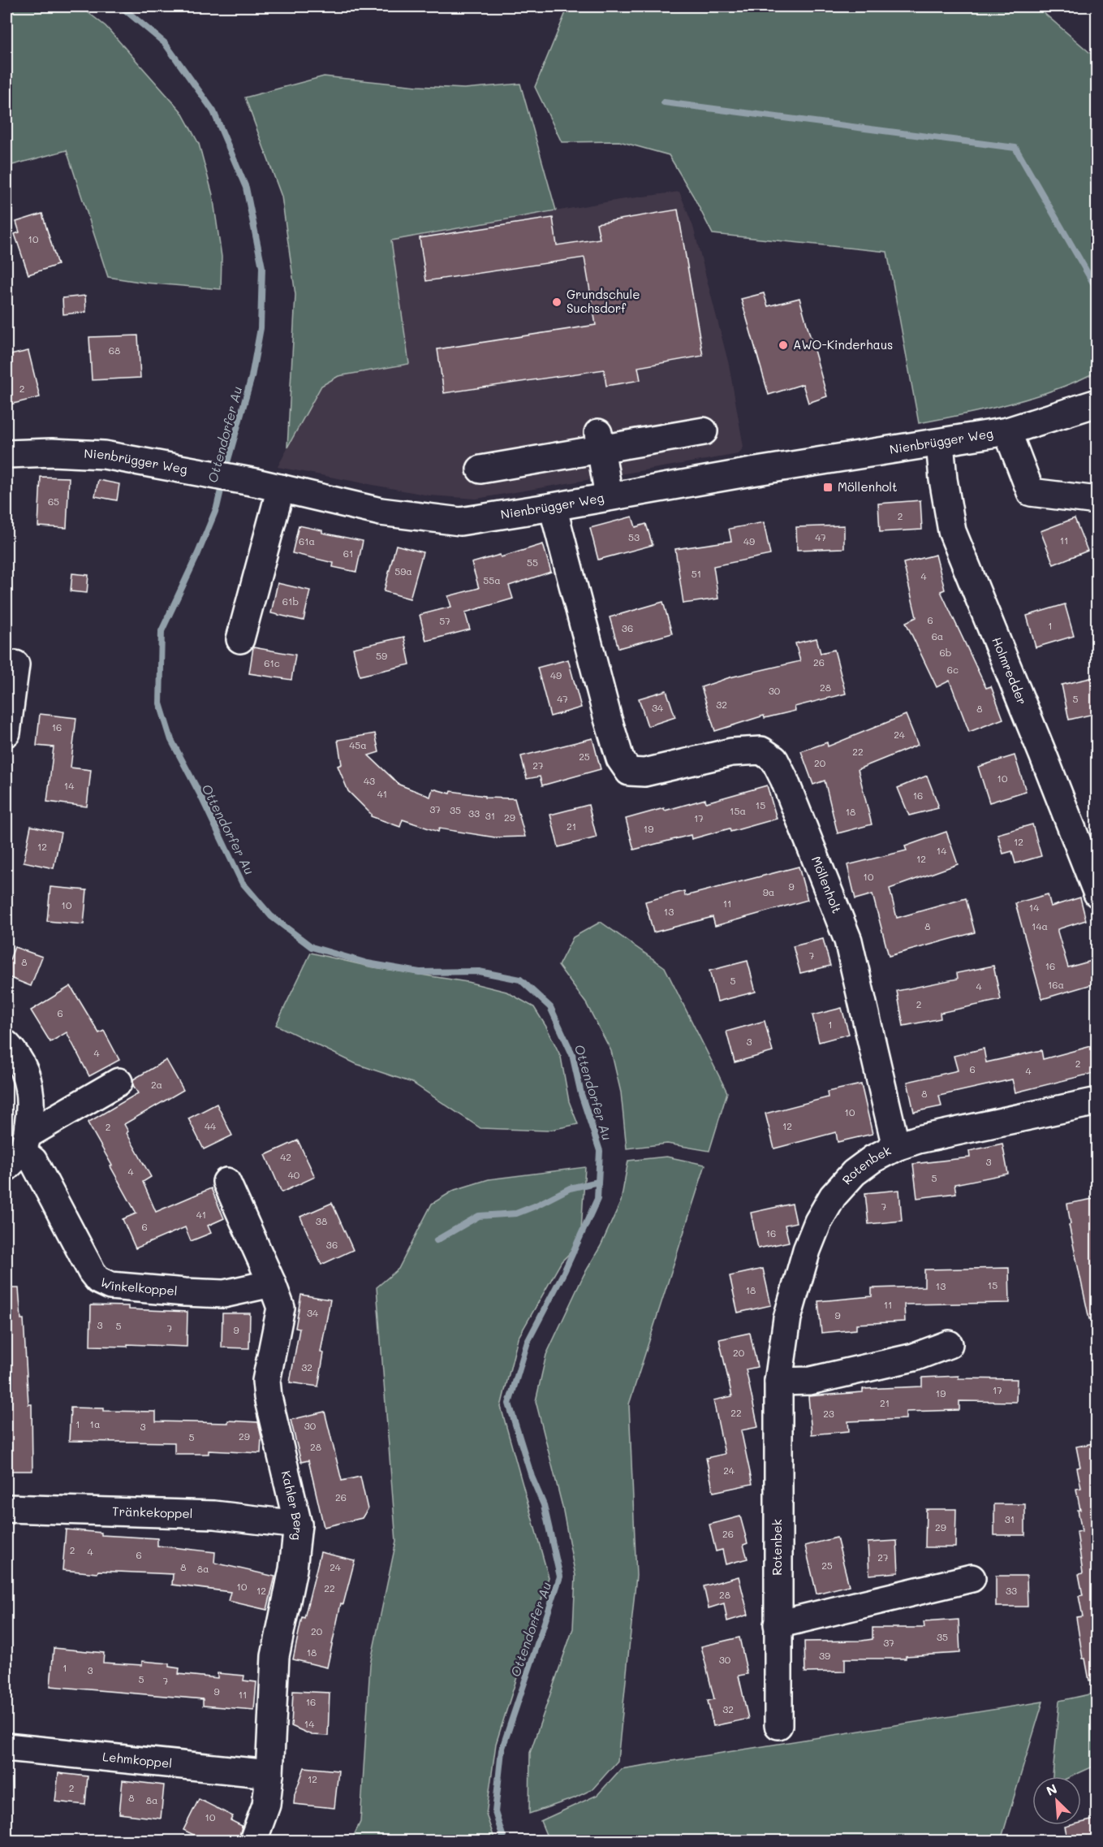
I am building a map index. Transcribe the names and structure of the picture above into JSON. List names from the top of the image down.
{
  "streets": {
    "street": [
      "Nienbrügger Weg",
      "Holmredder",
      "Möllenholt",
      "Rotenbek",
      "Winkelkoppel",
      "Kahler Berg",
      "Tränkekoppel",
      "Lehmkoppel"
    ]
  },
  "crossings": [
    ["Nienbrügger Weg", "Holmredder"],
    ["Nienbrügger Weg", "Möllenholt"],
    ["Möllenholt", "Rotenbek"],
    ["Winkelkoppel", "Kahler Berg"],
    ["Kahler Berg", "Tränkekoppel"],
    ["Kahler Berg", "Lehmkoppel"]
  ],
  "water": ["Ottendorfer Au"],
  "places": {
    "other": ["Grundschule Suchsdorf", "AWO-Kinderhaus"],
    "transit": ["Möllenholt"]
  },
  "house_numbers": [
    "10",
    "68",
    "2",
    "65",
    "2",
    "53",
    "47",
    "11",
    "61a",
    "49",
    "61",
    "55",
    "59a",
    "51",
    "4",
    "55a",
    "61b",
    "6",
    "57",
    "1",
    "36",
    "6a",
    "6b",
    "59",
    "26",
    "61c",
    "6c",
    "49",
    "28",
    "30",
    "47",
    "5",
    "32",
    "34",
    "8",
    "16",
    "24",
    "45a",
    "22",
    "25",
    "20",
    "27",
    "10",
    "43",
    "14",
    "41",
    "16",
    "15",
    "37",
    "35",
    "15a",
    "18",
    "33",
    "31",
    "29",
    "17",
    "21",
    "19",
    "12",
    "12",
    "14",
    "12",
    "10",
    "9",
    "9a",
    "11",
    "10",
    "14",
    "13",
    "8",
    "14a",
    "7",
    "8",
    "16",
    "5",
    "16a",
    "4",
    "2",
    "6",
    "1",
    "3",
    "4",
    "2",
    "6",
    "4",
    "2a",
    "8",
    "10",
    "44",
    "12",
    "2",
    "42",
    "3",
    "4",
    "40",
    "5",
    "7",
    "41",
    "38",
    "6",
    "16",
    "36",
    "15",
    "13",
    "18",
    "11",
    "34",
    "9",
    "3",
    "5",
    "7",
    "9",
    "20",
    "32",
    "17",
    "19",
    "21",
    "22",
    "23",
    "1",
    "1a",
    "30",
    "3",
    "29",
    "5",
    "28",
    "24",
    "26",
    "31",
    "29",
    "26",
    "2",
    "4",
    "6",
    "27",
    "25",
    "8",
    "24",
    "8a",
    "10",
    "22",
    "12",
    "33",
    "28",
    "20",
    "35",
    "37",
    "18",
    "39",
    "30",
    "1",
    "3",
    "5",
    "7",
    "9",
    "11",
    "16",
    "32",
    "14",
    "12",
    "2",
    "8",
    "8a",
    "10"
  ],
  "north": "top left"
}
